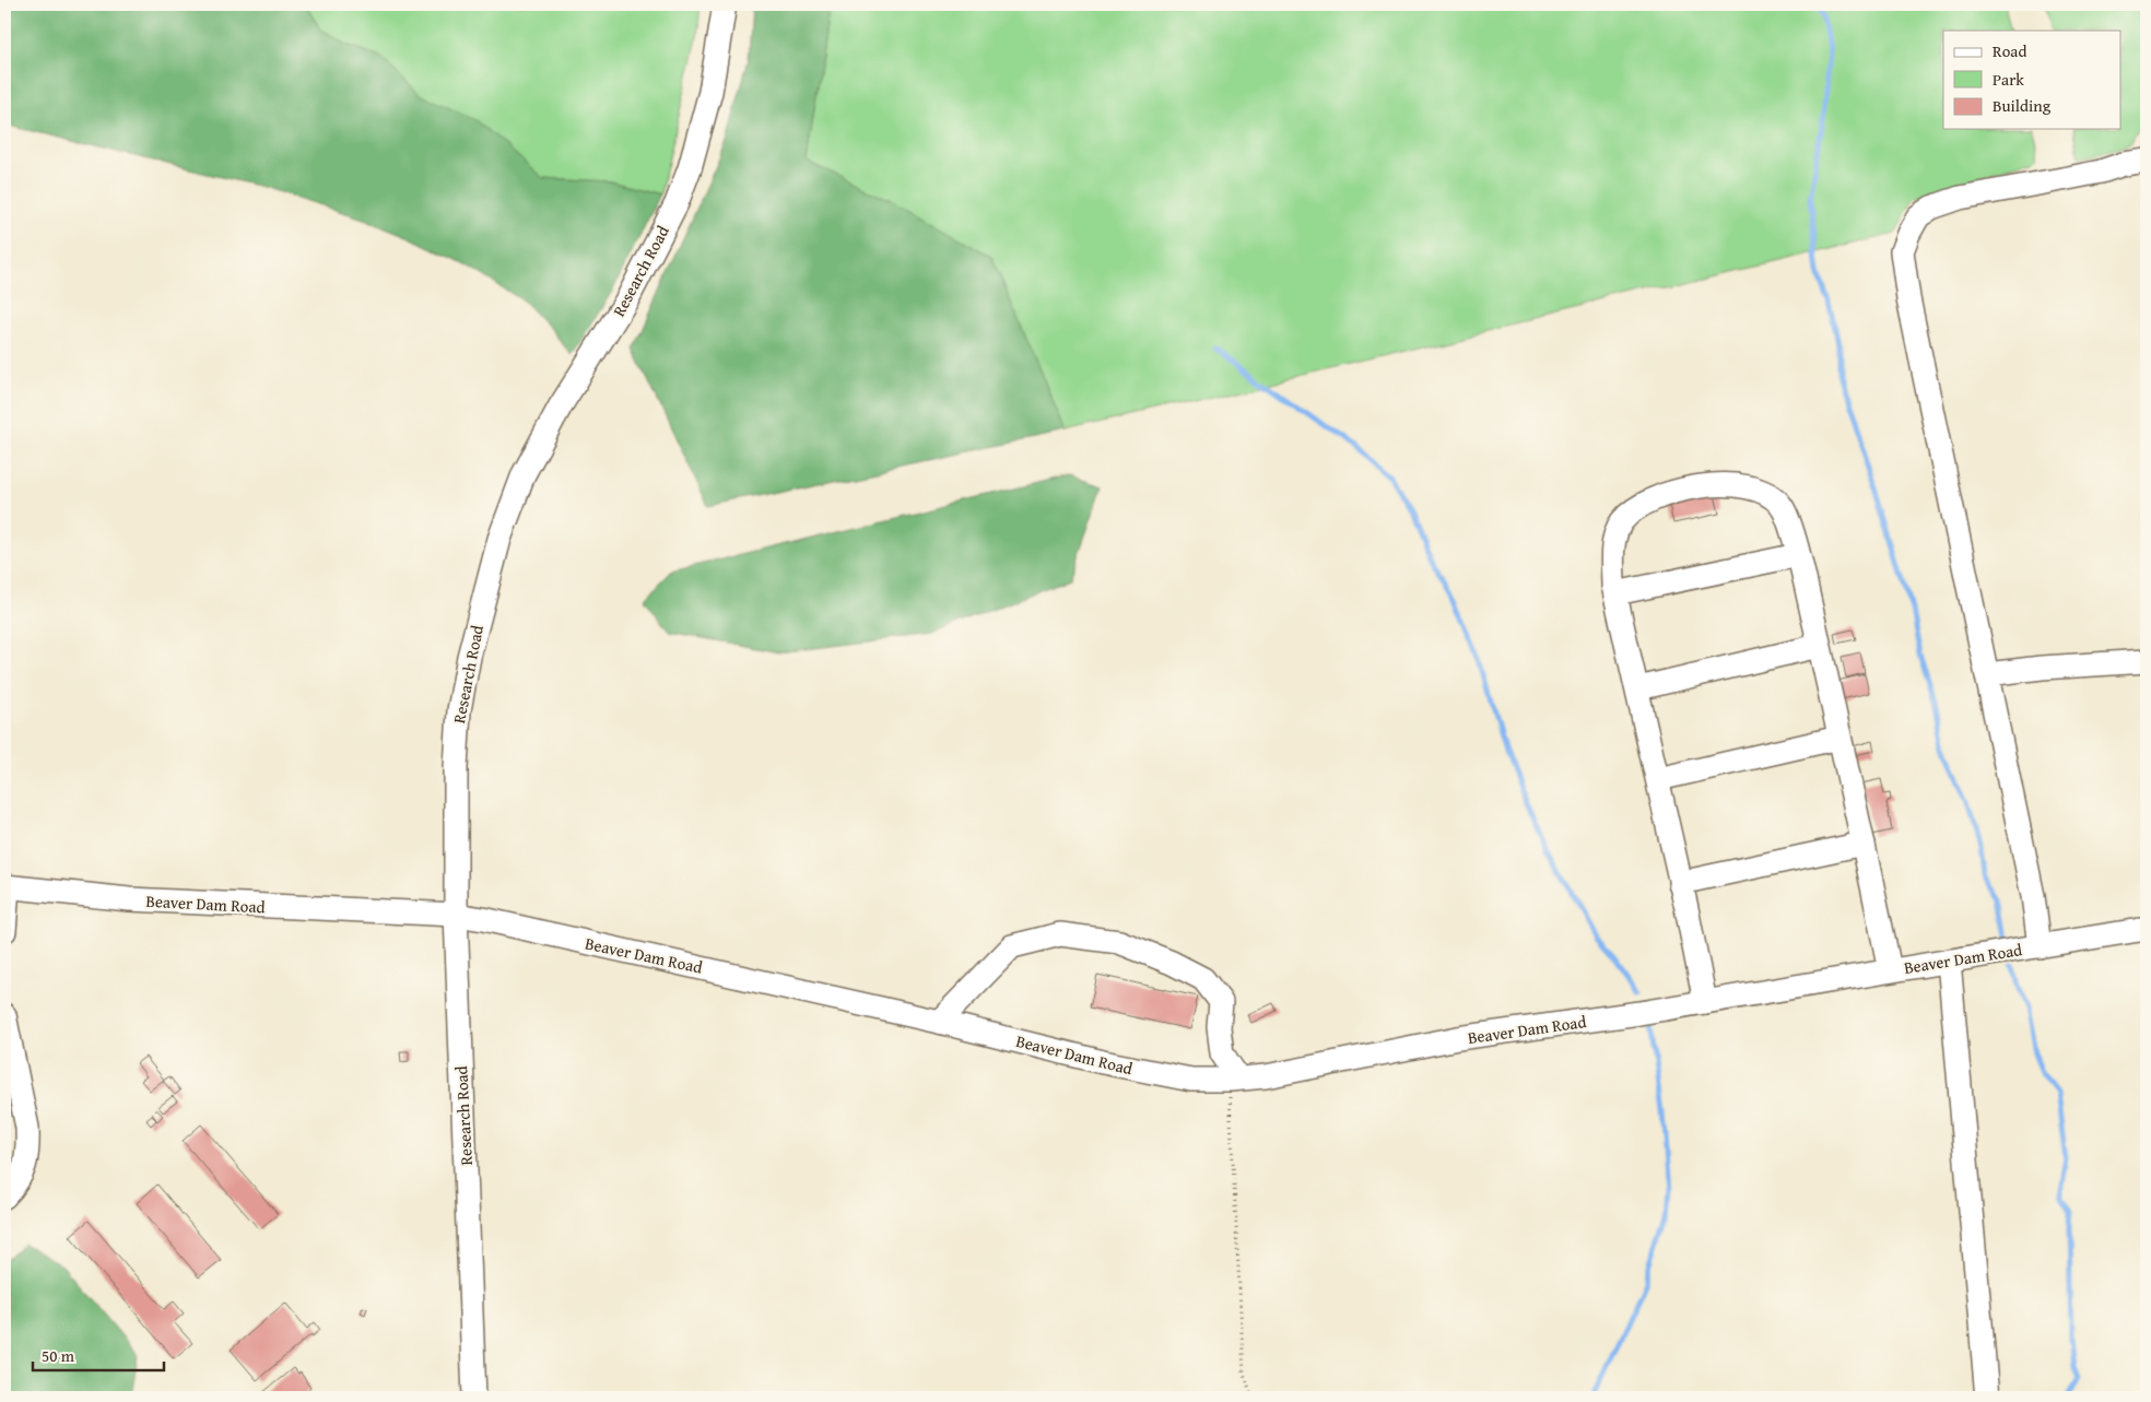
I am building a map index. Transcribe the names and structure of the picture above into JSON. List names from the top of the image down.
{
  "streets": {
    "street": ["Research Road", "Beaver Dam Road"]
  },
  "crossings": [
    ["Research Road", "Beaver Dam Road"]
  ],
  "legend": ["Road", "Park", "Building"],
  "scale_bar": "50 m"
}
